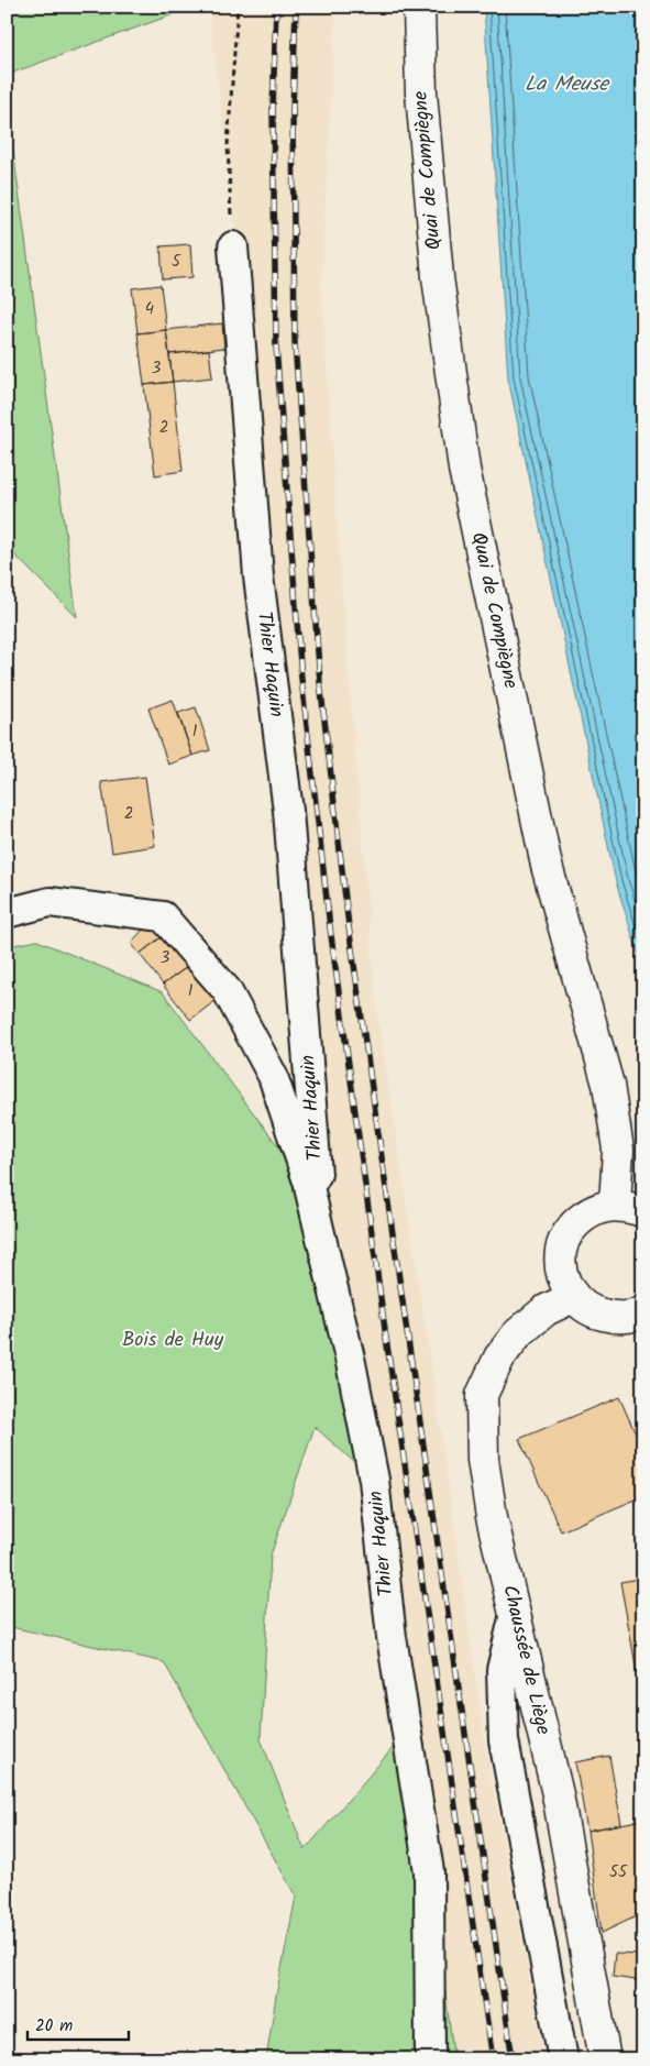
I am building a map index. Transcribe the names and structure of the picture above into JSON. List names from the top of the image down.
{
  "streets": {
    "main road": ["Quai de Compiègne", "Chaussée de Liège"],
    "street": ["Thier Haquin"]
  },
  "water": ["La Meuse"],
  "parks": ["Bois de Huy"],
  "house_numbers": [
    "5",
    "4",
    "3",
    "2",
    "1",
    "2",
    "3",
    "1",
    "55"
  ],
  "scale_bar": "20 m"
}
